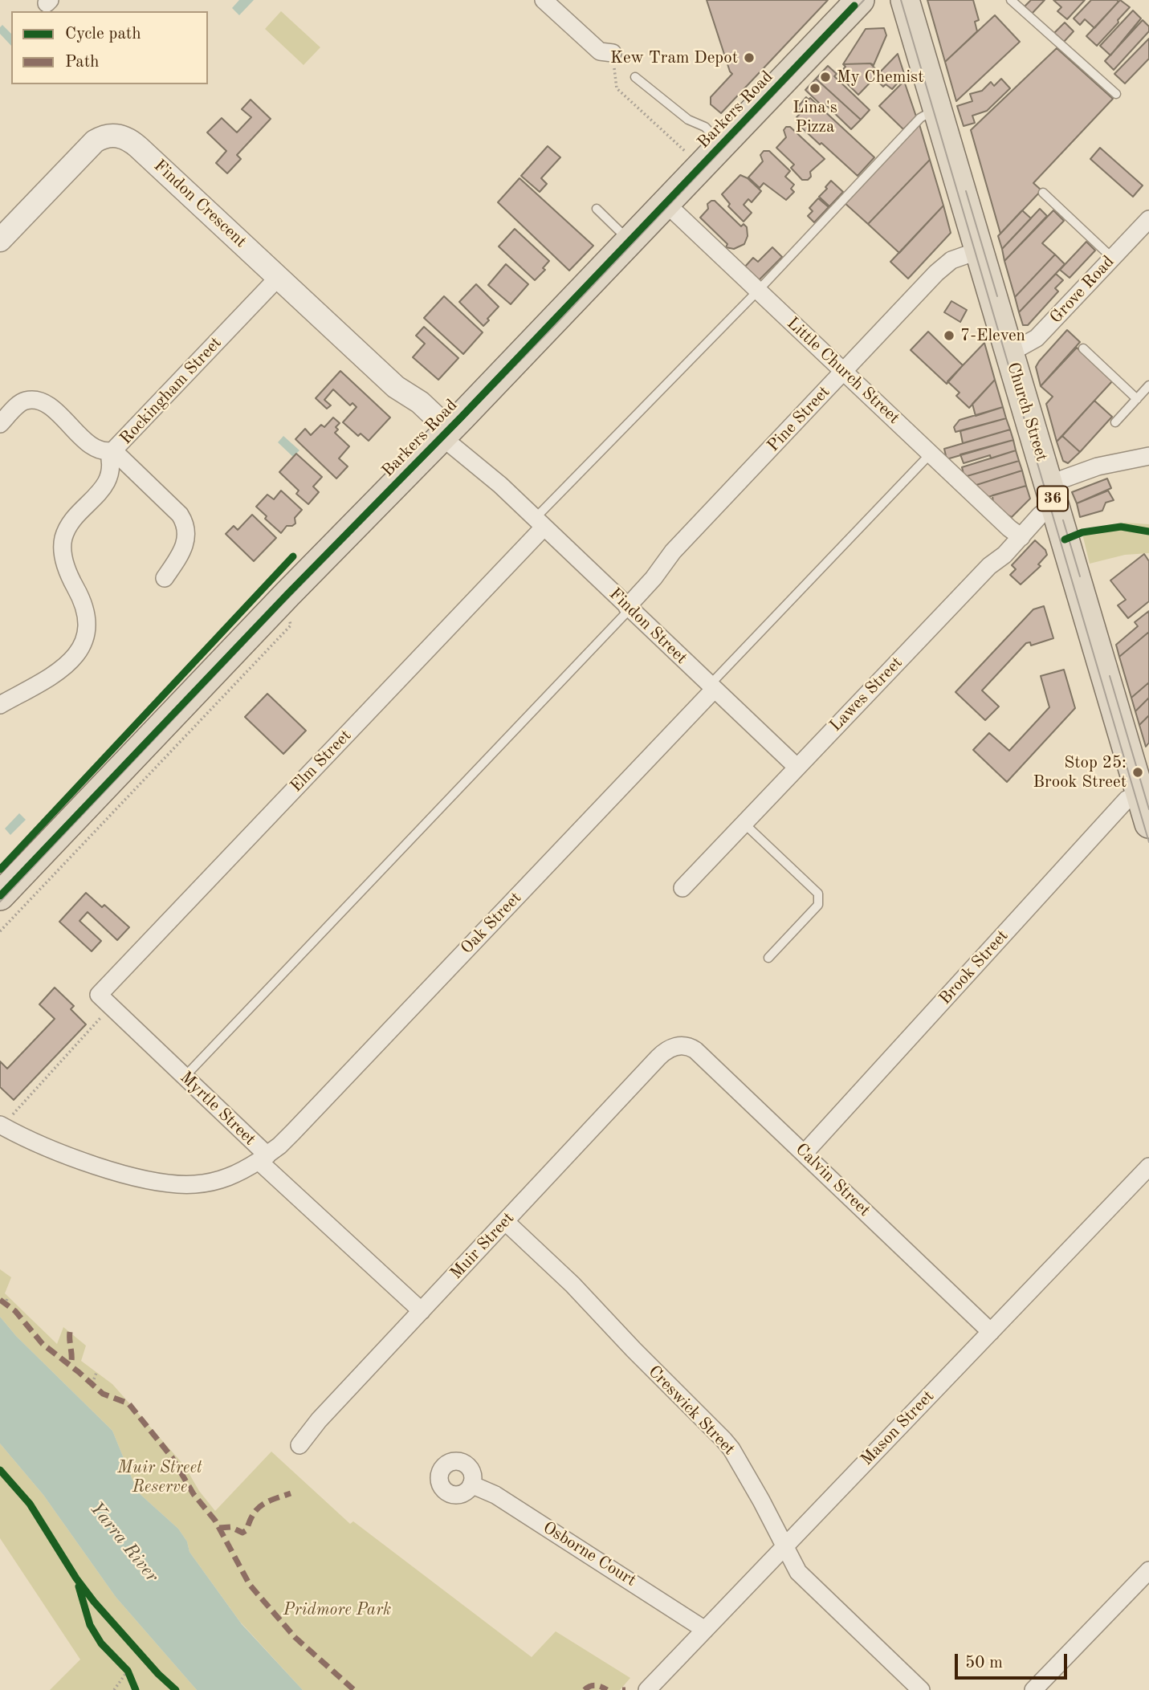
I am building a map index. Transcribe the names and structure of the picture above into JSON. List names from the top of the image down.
{
  "streets": {
    "main road": ["Barkers Road", "Church Street", "36"],
    "street": [
      "Findon Crescent",
      "Grove Road",
      "Little Church Street",
      "Rockingham Street",
      "Pine Street",
      "Findon Street",
      "Lawes Street",
      "Elm Street",
      "Oak Street",
      "Brook Street",
      "Myrtle Street",
      "Calvin Street",
      "Muir Street",
      "Creswick Street",
      "Mason Street",
      "Osborne Court"
    ]
  },
  "crossings": [
    ["Barkers Road", "Findon Crescent"],
    ["Barkers Road", "Little Church Street"],
    ["Barkers Road", "Findon Street"],
    ["Findon Crescent", "Rockingham Street"],
    ["Findon Crescent", "Findon Street"],
    ["Grove Road", "Church Street"],
    ["Little Church Street", "Pine Street"],
    ["Little Church Street", "Lawes Street"],
    ["Church Street", "Pine Street"],
    ["Church Street", "Lawes Street"],
    ["Church Street", "Brook Street"],
    ["Pine Street", "Findon Street"],
    ["Findon Street", "Lawes Street"],
    ["Findon Street", "Elm Street"],
    ["Findon Street", "Oak Street"],
    ["Elm Street", "Myrtle Street"],
    ["Oak Street", "Myrtle Street"],
    ["Brook Street", "Calvin Street"],
    ["Myrtle Street", "Muir Street"],
    ["Calvin Street", "Muir Street"],
    ["Calvin Street", "Mason Street"],
    ["Muir Street", "Creswick Street"],
    ["Creswick Street", "Mason Street"],
    ["Mason Street", "Osborne Court"]
  ],
  "water": ["Yarra River"],
  "parks": ["Muir Street Reserve", "Pridmore Park"],
  "places": [
    "Kew Tram Depot",
    "My Chemist",
    "Lina's Pizza",
    "7-Eleven",
    "Stop 25: Brook Street"
  ],
  "legend": ["Cycle path", "Path"],
  "scale_bar": "50 m"
}
